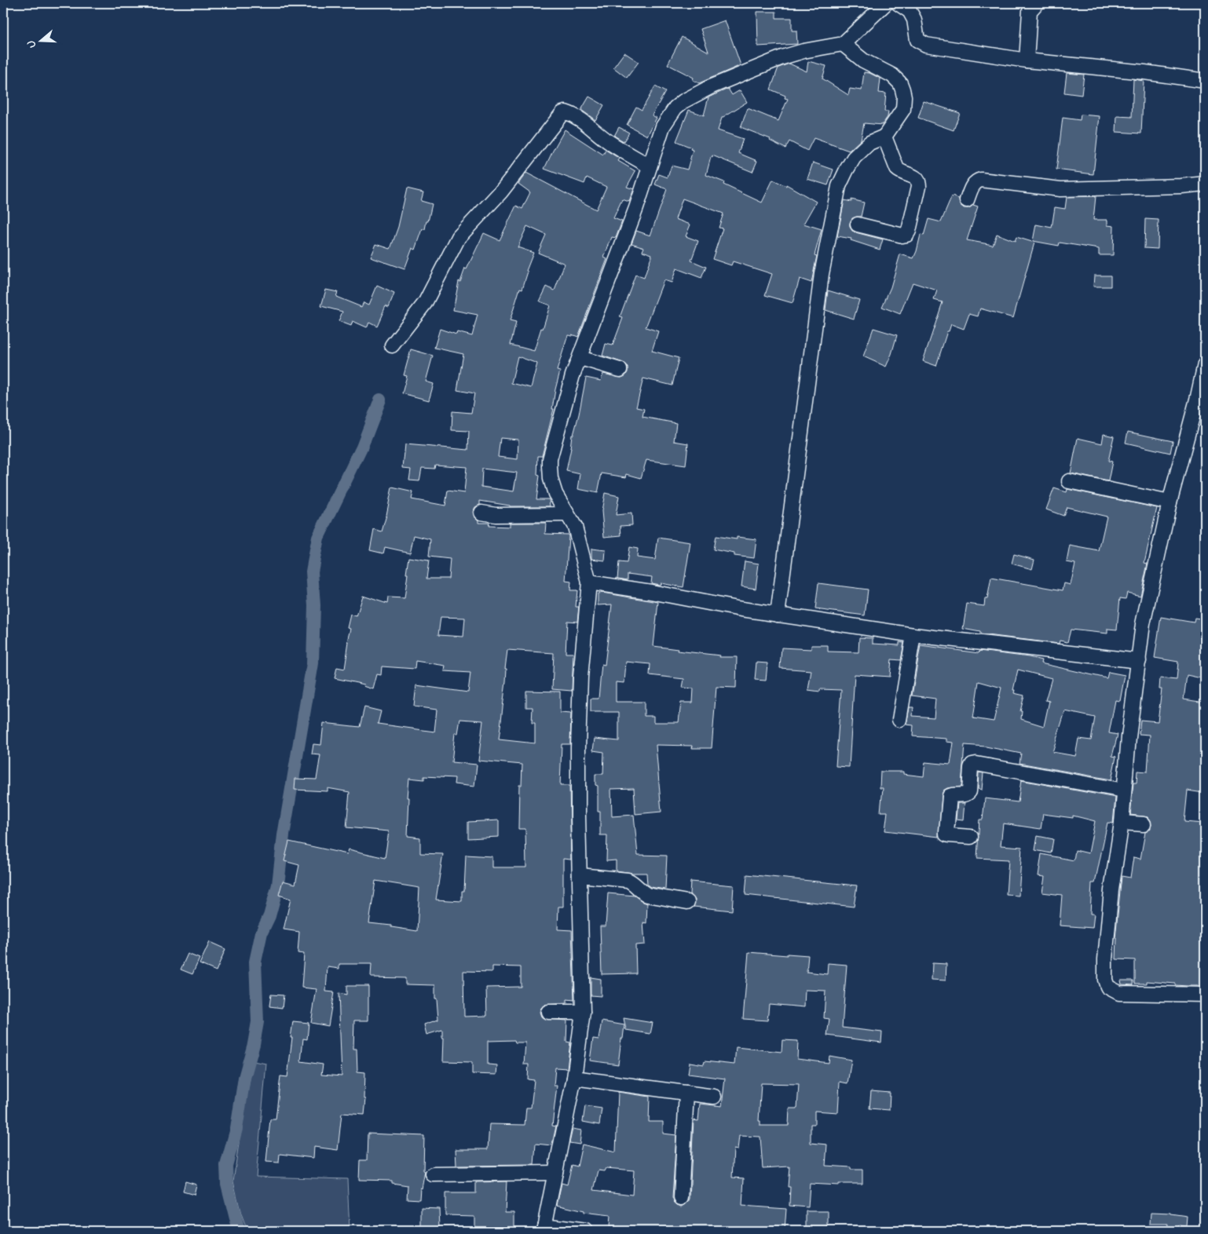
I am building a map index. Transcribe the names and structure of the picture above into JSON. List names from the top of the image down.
{
  "north": "left"
}
